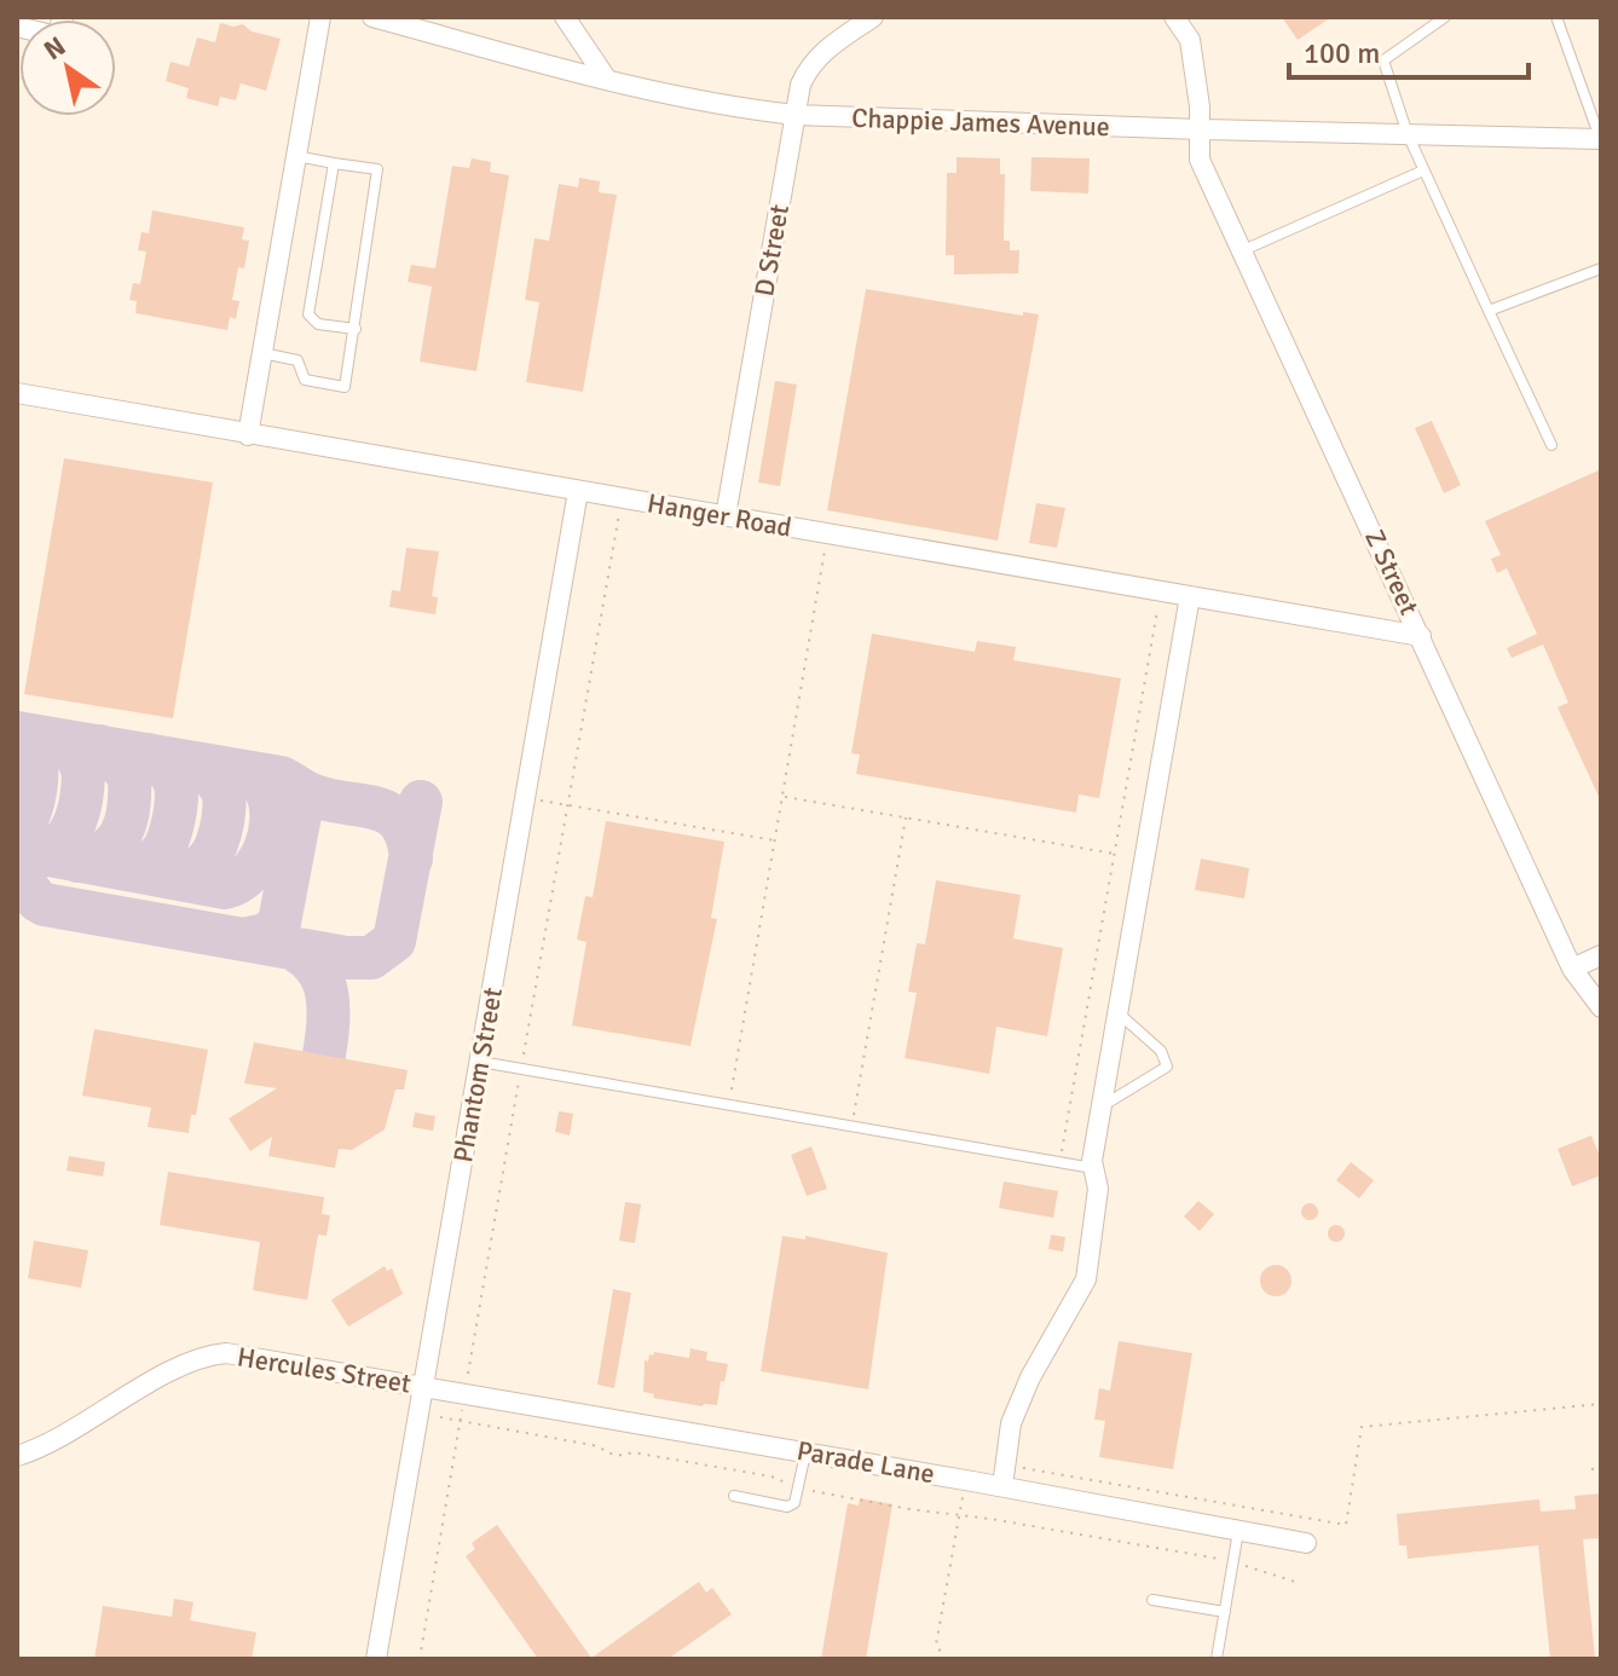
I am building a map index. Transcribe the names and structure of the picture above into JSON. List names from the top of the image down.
{
  "streets": {
    "street": [
      "Chappie James Avenue",
      "D Street",
      "Hanger Road",
      "Z Street",
      "Phantom Street",
      "Hercules Street",
      "Parade Lane"
    ]
  },
  "crossings": [
    ["Chappie James Avenue", "D Street"],
    ["Chappie James Avenue", "Z Street"],
    ["D Street", "Hanger Road"],
    ["Hanger Road", "Z Street"],
    ["Hanger Road", "Phantom Street"],
    ["Phantom Street", "Hercules Street"],
    ["Phantom Street", "Parade Lane"],
    ["Hercules Street", "Parade Lane"]
  ],
  "scale_bar": "100 m",
  "north": "top left"
}
